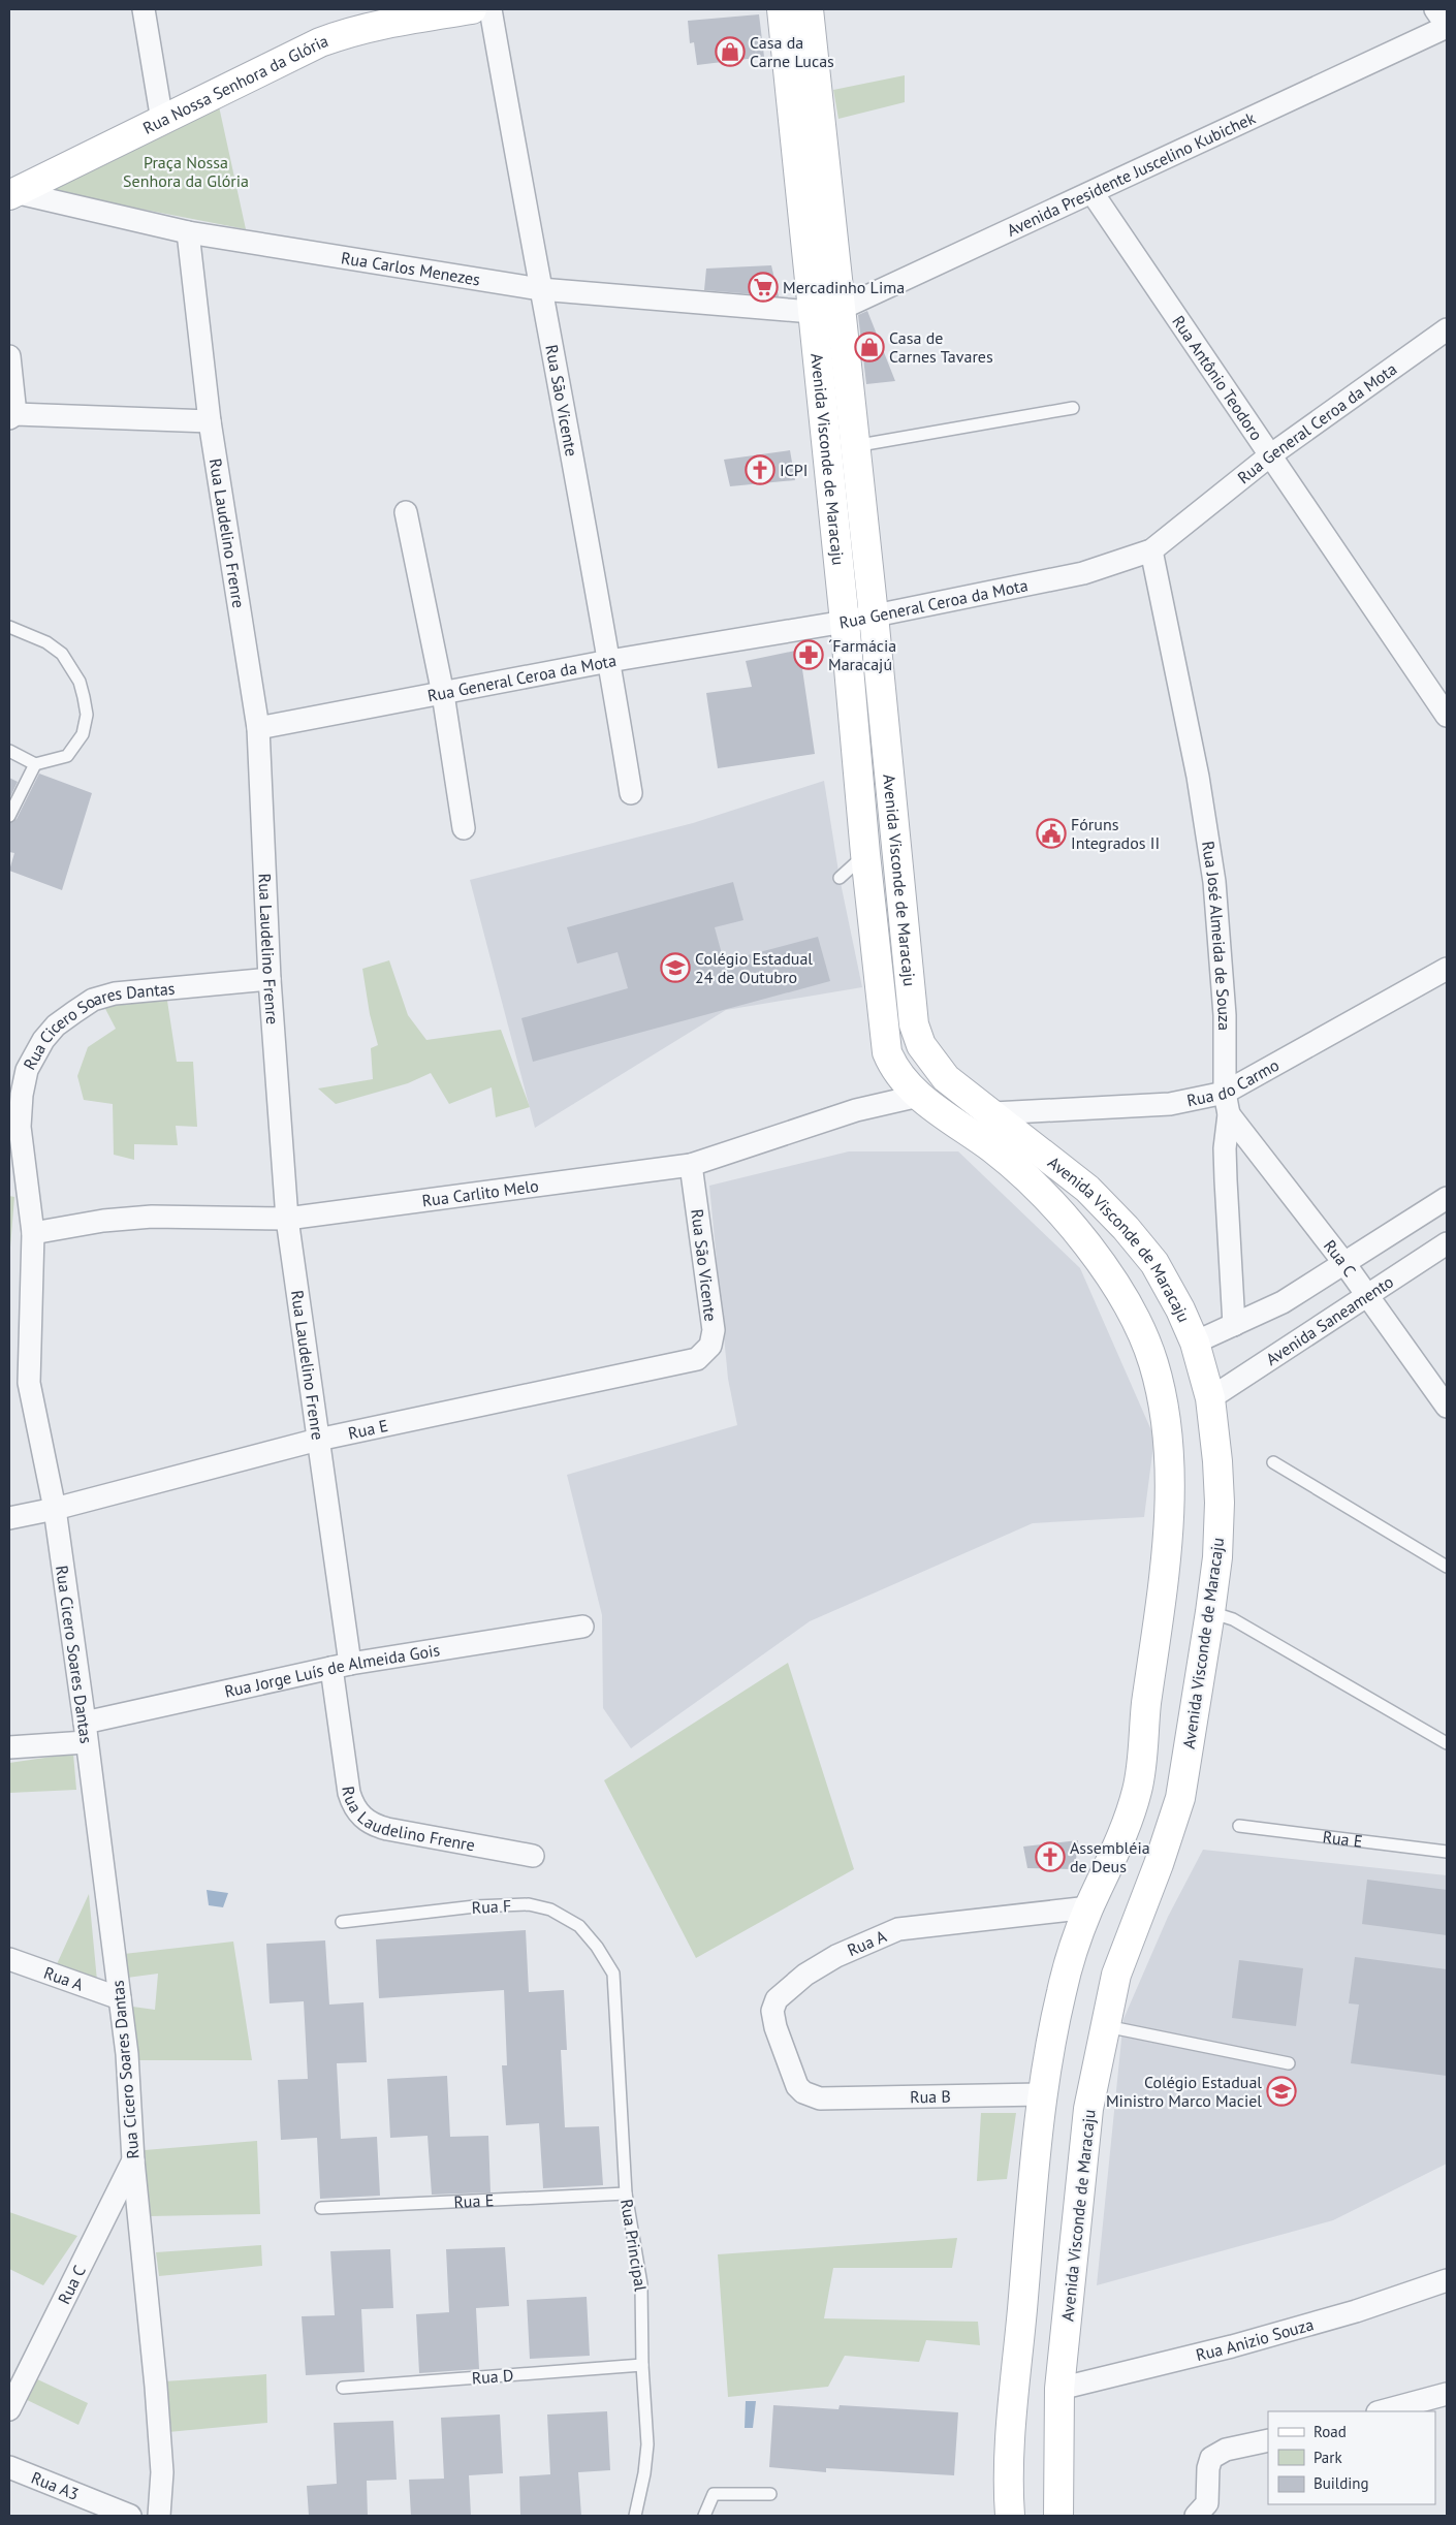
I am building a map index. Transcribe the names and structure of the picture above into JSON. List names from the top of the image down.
{
  "streets": {
    "main road": ["Rua Nossa Senhora da Glória", "Avenida Visconde de Maracaju"],
    "street": [
      "Avenida Presidente Juscelino Kubichek",
      "Rua Carlos Menezes",
      "Rua Antônio Teodoro",
      "Rua São Vicente",
      "Rua General Ceroa da Mota",
      "Rua Laudelino Frenre",
      "Rua José Almeida de Souza",
      "Rua Cicero Soares Dantas",
      "Rua do Carmo",
      "Rua Carlito Melo",
      "Rua C",
      "Avenida Saneamento",
      "Rua E",
      "Rua Jorge Luís de Almeida Gois",
      "Rua A",
      "Rua B",
      "Rua Anizio Souza",
      "Rua A3"
    ],
    "lane": ["Rua F", "Rua Principal", "Rua D"]
  },
  "crossings": [
    ["Rua Nossa Senhora da Glória", "Rua Carlos Menezes"],
    ["Avenida Presidente Juscelino Kubichek", "Rua Carlos Menezes"],
    ["Avenida Presidente Juscelino Kubichek", "Rua Antônio Teodoro"],
    ["Avenida Presidente Juscelino Kubichek", "Avenida Visconde de Maracaju"],
    ["Rua Carlos Menezes", "Rua São Vicente"],
    ["Rua Carlos Menezes", "Avenida Visconde de Maracaju"],
    ["Rua Carlos Menezes", "Rua Laudelino Frenre"],
    ["Rua Antônio Teodoro", "Rua General Ceroa da Mota"],
    ["Rua São Vicente", "Rua General Ceroa da Mota"],
    ["Rua São Vicente", "Rua Carlito Melo"],
    ["Rua São Vicente", "Rua E"],
    ["Rua General Ceroa da Mota", "Avenida Visconde de Maracaju"],
    ["Rua General Ceroa da Mota", "Rua Laudelino Frenre"],
    ["Rua General Ceroa da Mota", "Rua José Almeida de Souza"],
    ["Avenida Visconde de Maracaju", "Rua do Carmo"],
    ["Avenida Visconde de Maracaju", "Rua Carlito Melo"],
    ["Avenida Visconde de Maracaju", "Avenida Saneamento"],
    ["Avenida Visconde de Maracaju", "Rua A"],
    ["Avenida Visconde de Maracaju", "Rua B"],
    ["Avenida Visconde de Maracaju", "Rua Anizio Souza"],
    ["Rua Laudelino Frenre", "Rua Cicero Soares Dantas"],
    ["Rua Laudelino Frenre", "Rua Carlito Melo"],
    ["Rua Laudelino Frenre", "Rua E"],
    ["Rua Laudelino Frenre", "Rua Jorge Luís de Almeida Gois"],
    ["Rua José Almeida de Souza", "Rua do Carmo"],
    ["Rua José Almeida de Souza", "Rua C"],
    ["Rua Cicero Soares Dantas", "Rua Carlito Melo"],
    ["Rua Cicero Soares Dantas", "Rua C"],
    ["Rua Cicero Soares Dantas", "Rua E"],
    ["Rua Cicero Soares Dantas", "Rua Jorge Luís de Almeida Gois"],
    ["Rua Cicero Soares Dantas", "Rua A"],
    ["Rua C", "Avenida Saneamento"],
    ["Rua E", "Rua Principal"],
    ["Rua F", "Rua Principal"],
    ["Rua A", "Rua B"],
    ["Rua Principal", "Rua D"]
  ],
  "parks": ["Praça Nossa Senhora da Glória"],
  "places": {
    "shop": ["Casa da Carne Lucas", "Casa de Carnes Tavares"],
    "supermarket": ["Mercadinho Lima"],
    "church": ["ICPI", "Assembléia de Deus"],
    "pharmacy": ["´Farmácia Maracajú"],
    "public building": ["Fóruns Integrados II"],
    "school or university": ["Colégio Estadual 24 de Outubro", "Colégio Estadual Ministro Marco Maciel"]
  },
  "legend": ["Road", "Park", "Building"]
}
